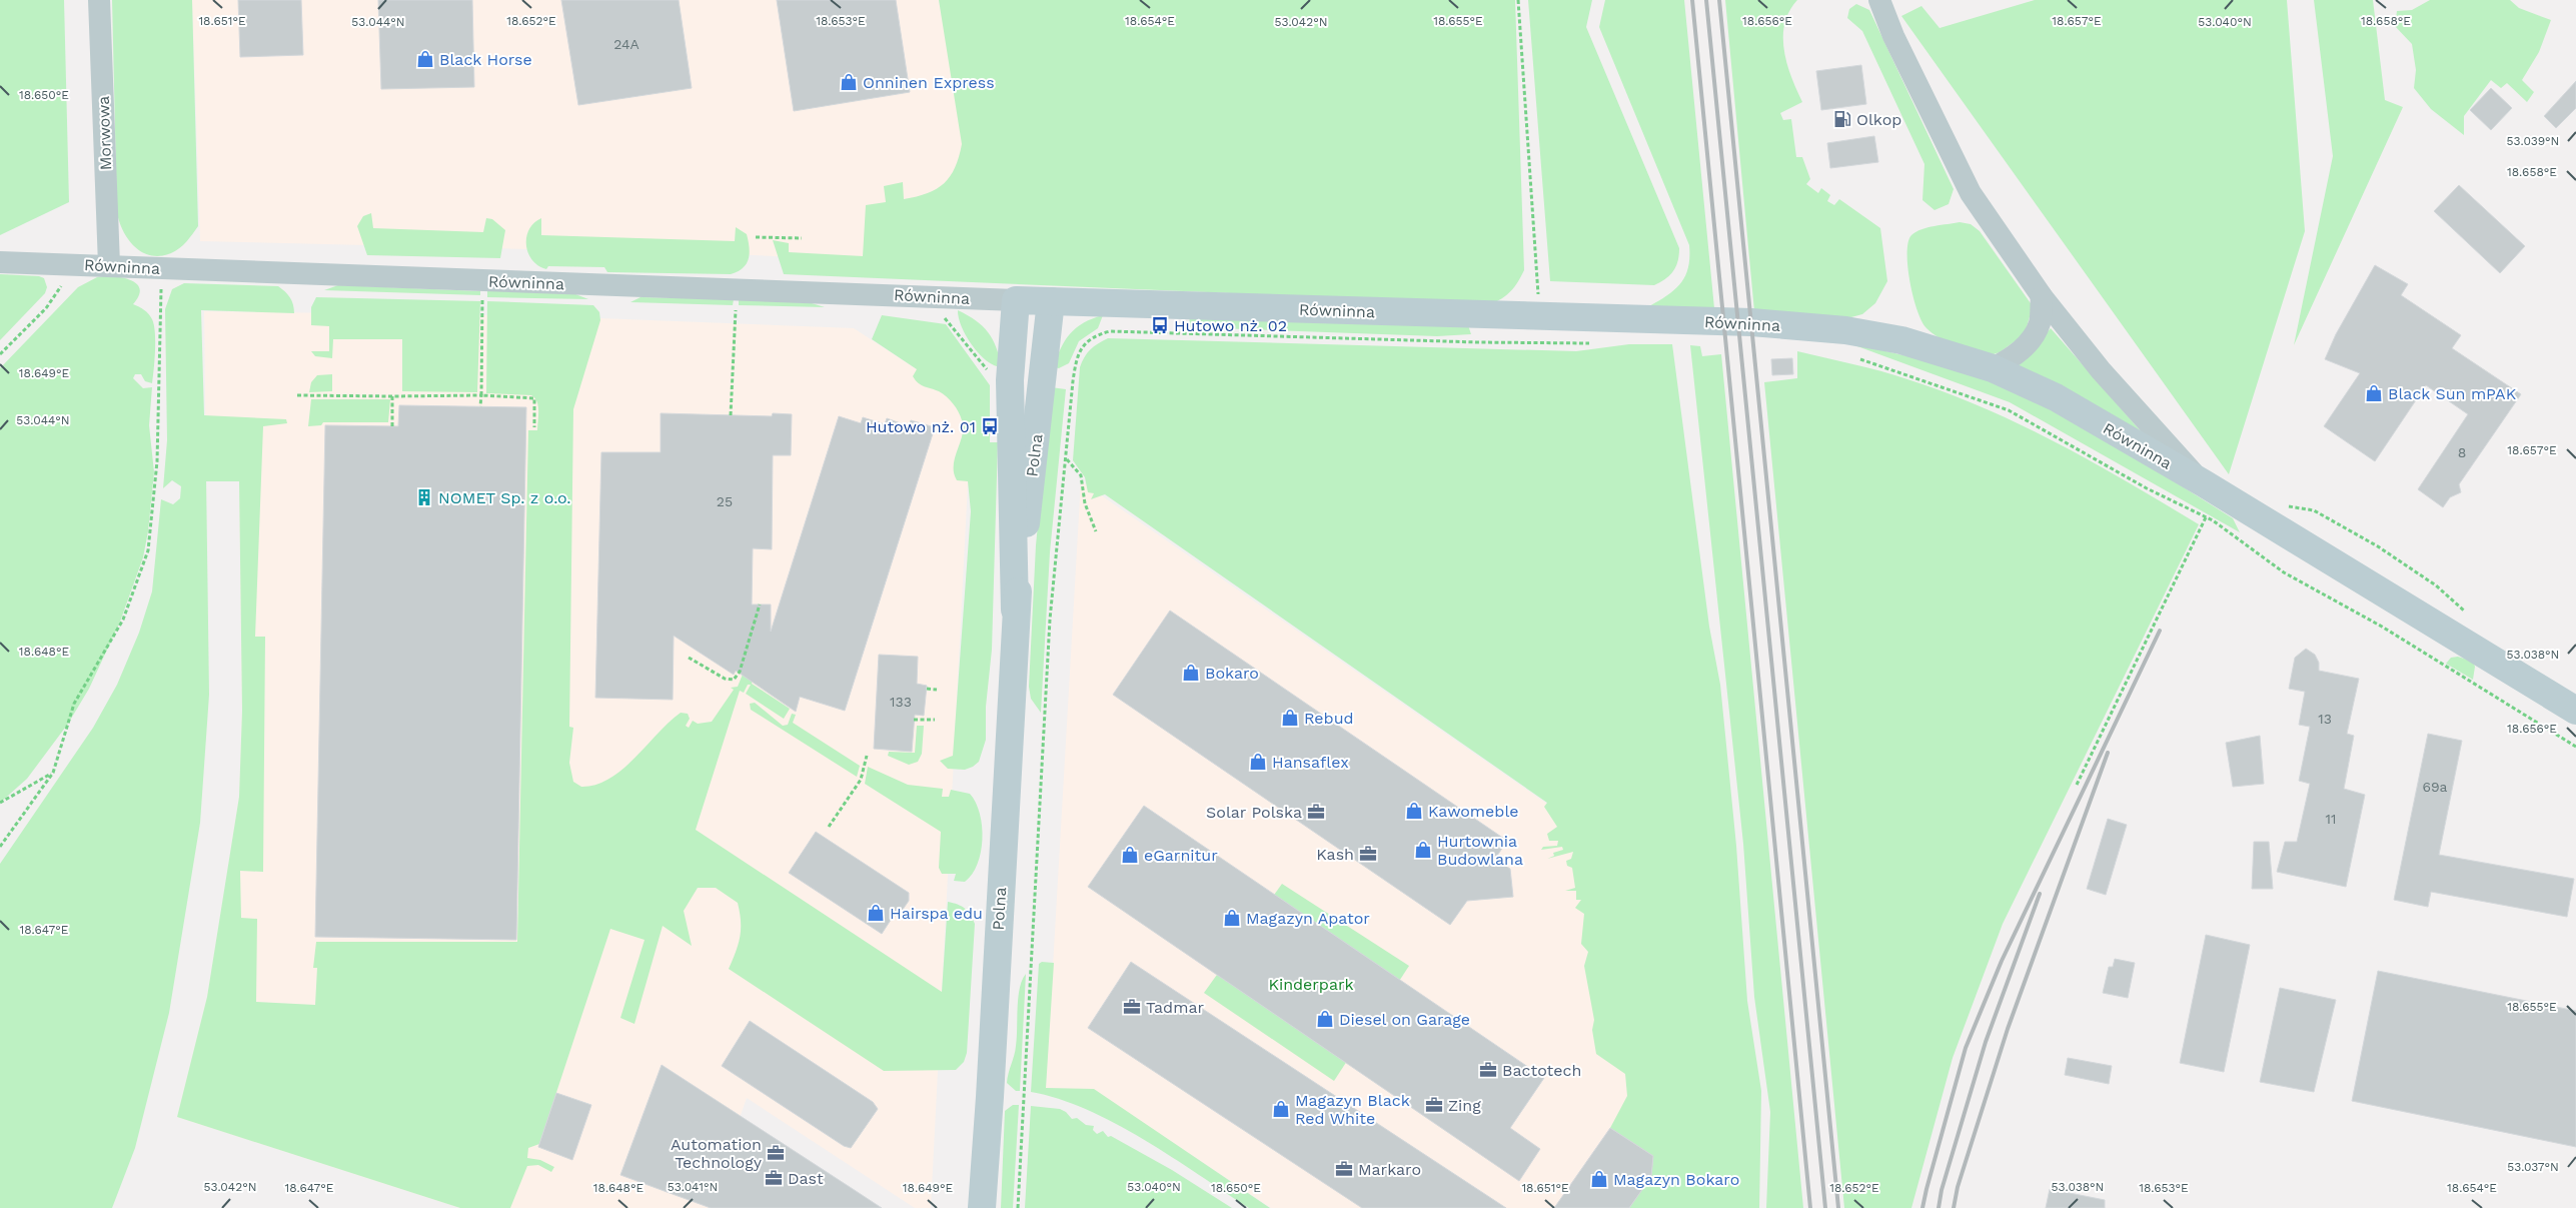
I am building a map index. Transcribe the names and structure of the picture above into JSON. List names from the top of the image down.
{
  "streets": {
    "street": ["Morwowa", "Równinna", "Polna"]
  },
  "crossings": [
    ["Morwowa", "Równinna"],
    ["Równinna", "Polna"]
  ],
  "parks": ["Kinderpark"],
  "places": {
    "shop": [
      "Black Horse",
      "Onninen Express",
      "Black Sun mPAK",
      "Bokaro",
      "Rebud",
      "Hansaflex",
      "Kawomeble",
      "Hurtownia Budowlana",
      "eGarnitur",
      "Hairspa edu",
      "Magazyn Apator",
      "Diesel on Garage",
      "Magazyn Black Red White",
      "Magazyn Bokaro"
    ],
    "fuel station": ["Olkop"],
    "bus stop": ["Hutowo nż. 02", "Hutowo nż. 01"],
    "building": ["NOMET Sp. z o.o."],
    "office": [
      "Solar Polska",
      "Kash",
      "Tadmar",
      "Bactotech",
      "Zing",
      "Automation Technology",
      "Markaro",
      "Dast"
    ]
  },
  "house_numbers": [
    "24A",
    "8",
    "25",
    "133",
    "13",
    "69a",
    "11"
  ],
  "coordinates": [
    "18.651°E",
    "18.652°E",
    "18.653°E",
    "18.654°E",
    "18.655°E",
    "18.656°E",
    "18.657°E",
    "18.658°E",
    "53.044°N",
    "53.042°N",
    "53.040°N",
    "18.650°E",
    "53.039°N",
    "18.649°E",
    "18.648°E",
    "53.038°N",
    "18.647°E",
    "53.037°N",
    "53.041°N"
  ]
}
